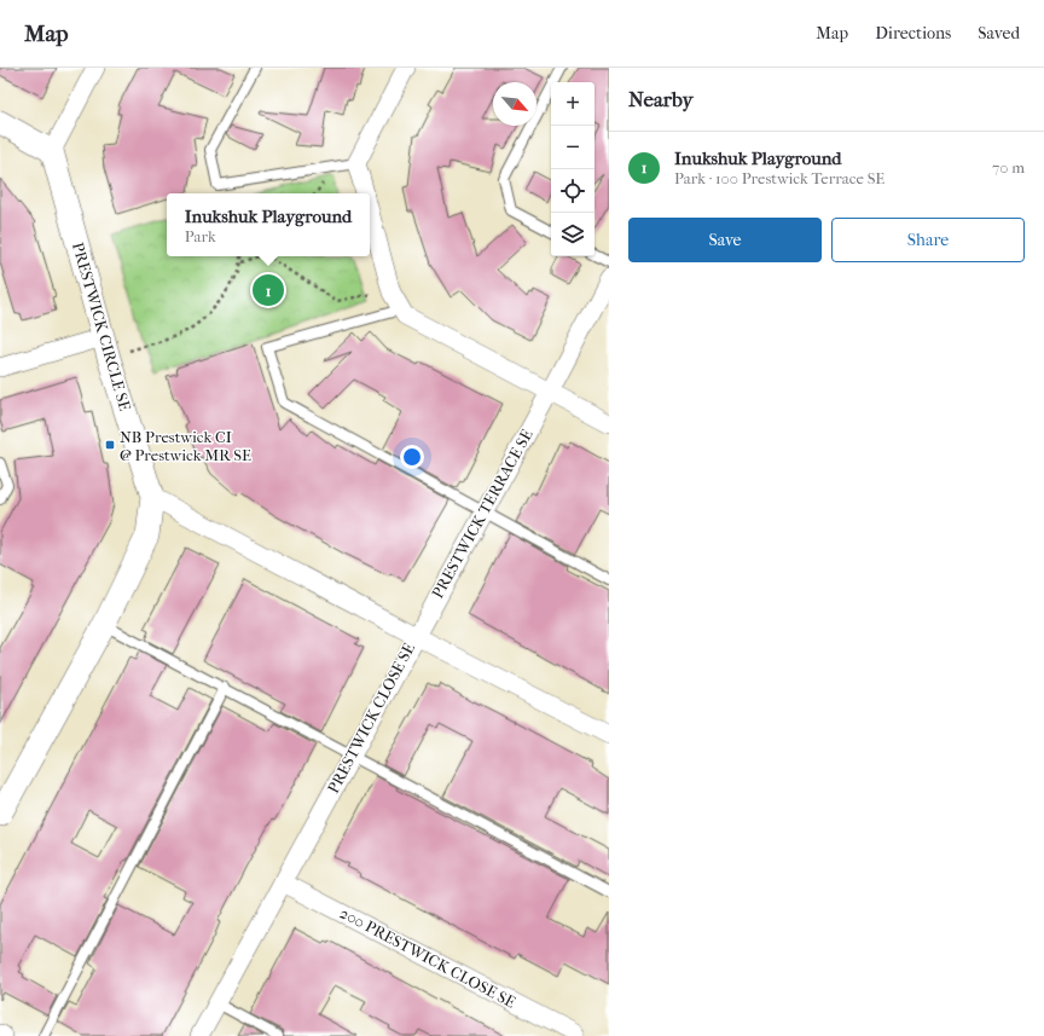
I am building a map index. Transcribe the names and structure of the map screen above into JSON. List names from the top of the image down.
{
  "streets": {
    "street": [
      "PRESTWICK CIRCLE SE",
      "PRESTWICK TERRACE SE",
      "PRESTWICK CLOSE SE",
      "200 PRESTWICK CLOSE SE"
    ]
  },
  "crossings": [
    ["PRESTWICK CIRCLE SE", "PRESTWICK CLOSE SE"],
    ["PRESTWICK TERRACE SE", "PRESTWICK CLOSE SE"],
    ["PRESTWICK CLOSE SE", "200 PRESTWICK CLOSE SE"]
  ],
  "places": {
    "transit": ["NB Prestwick CI @ Prestwick MR SE"]
  },
  "north": "bottom right",
  "page": {
    "header": "Map",
    "nav": ["Map", "Directions", "Saved"],
    "heading": "Nearby",
    "map_buttons": ["+", "−"],
    "list": [
      {
        "mark": "1",
        "name": "Inukshuk Playground",
        "note": "Park · 100 Prestwick Terrace SE",
        "value": "70 m"
      }
    ],
    "popup": ["Inukshuk Playground", "Park"],
    "buttons": ["Save", "Share"],
    "pins": "1"
  }
}
